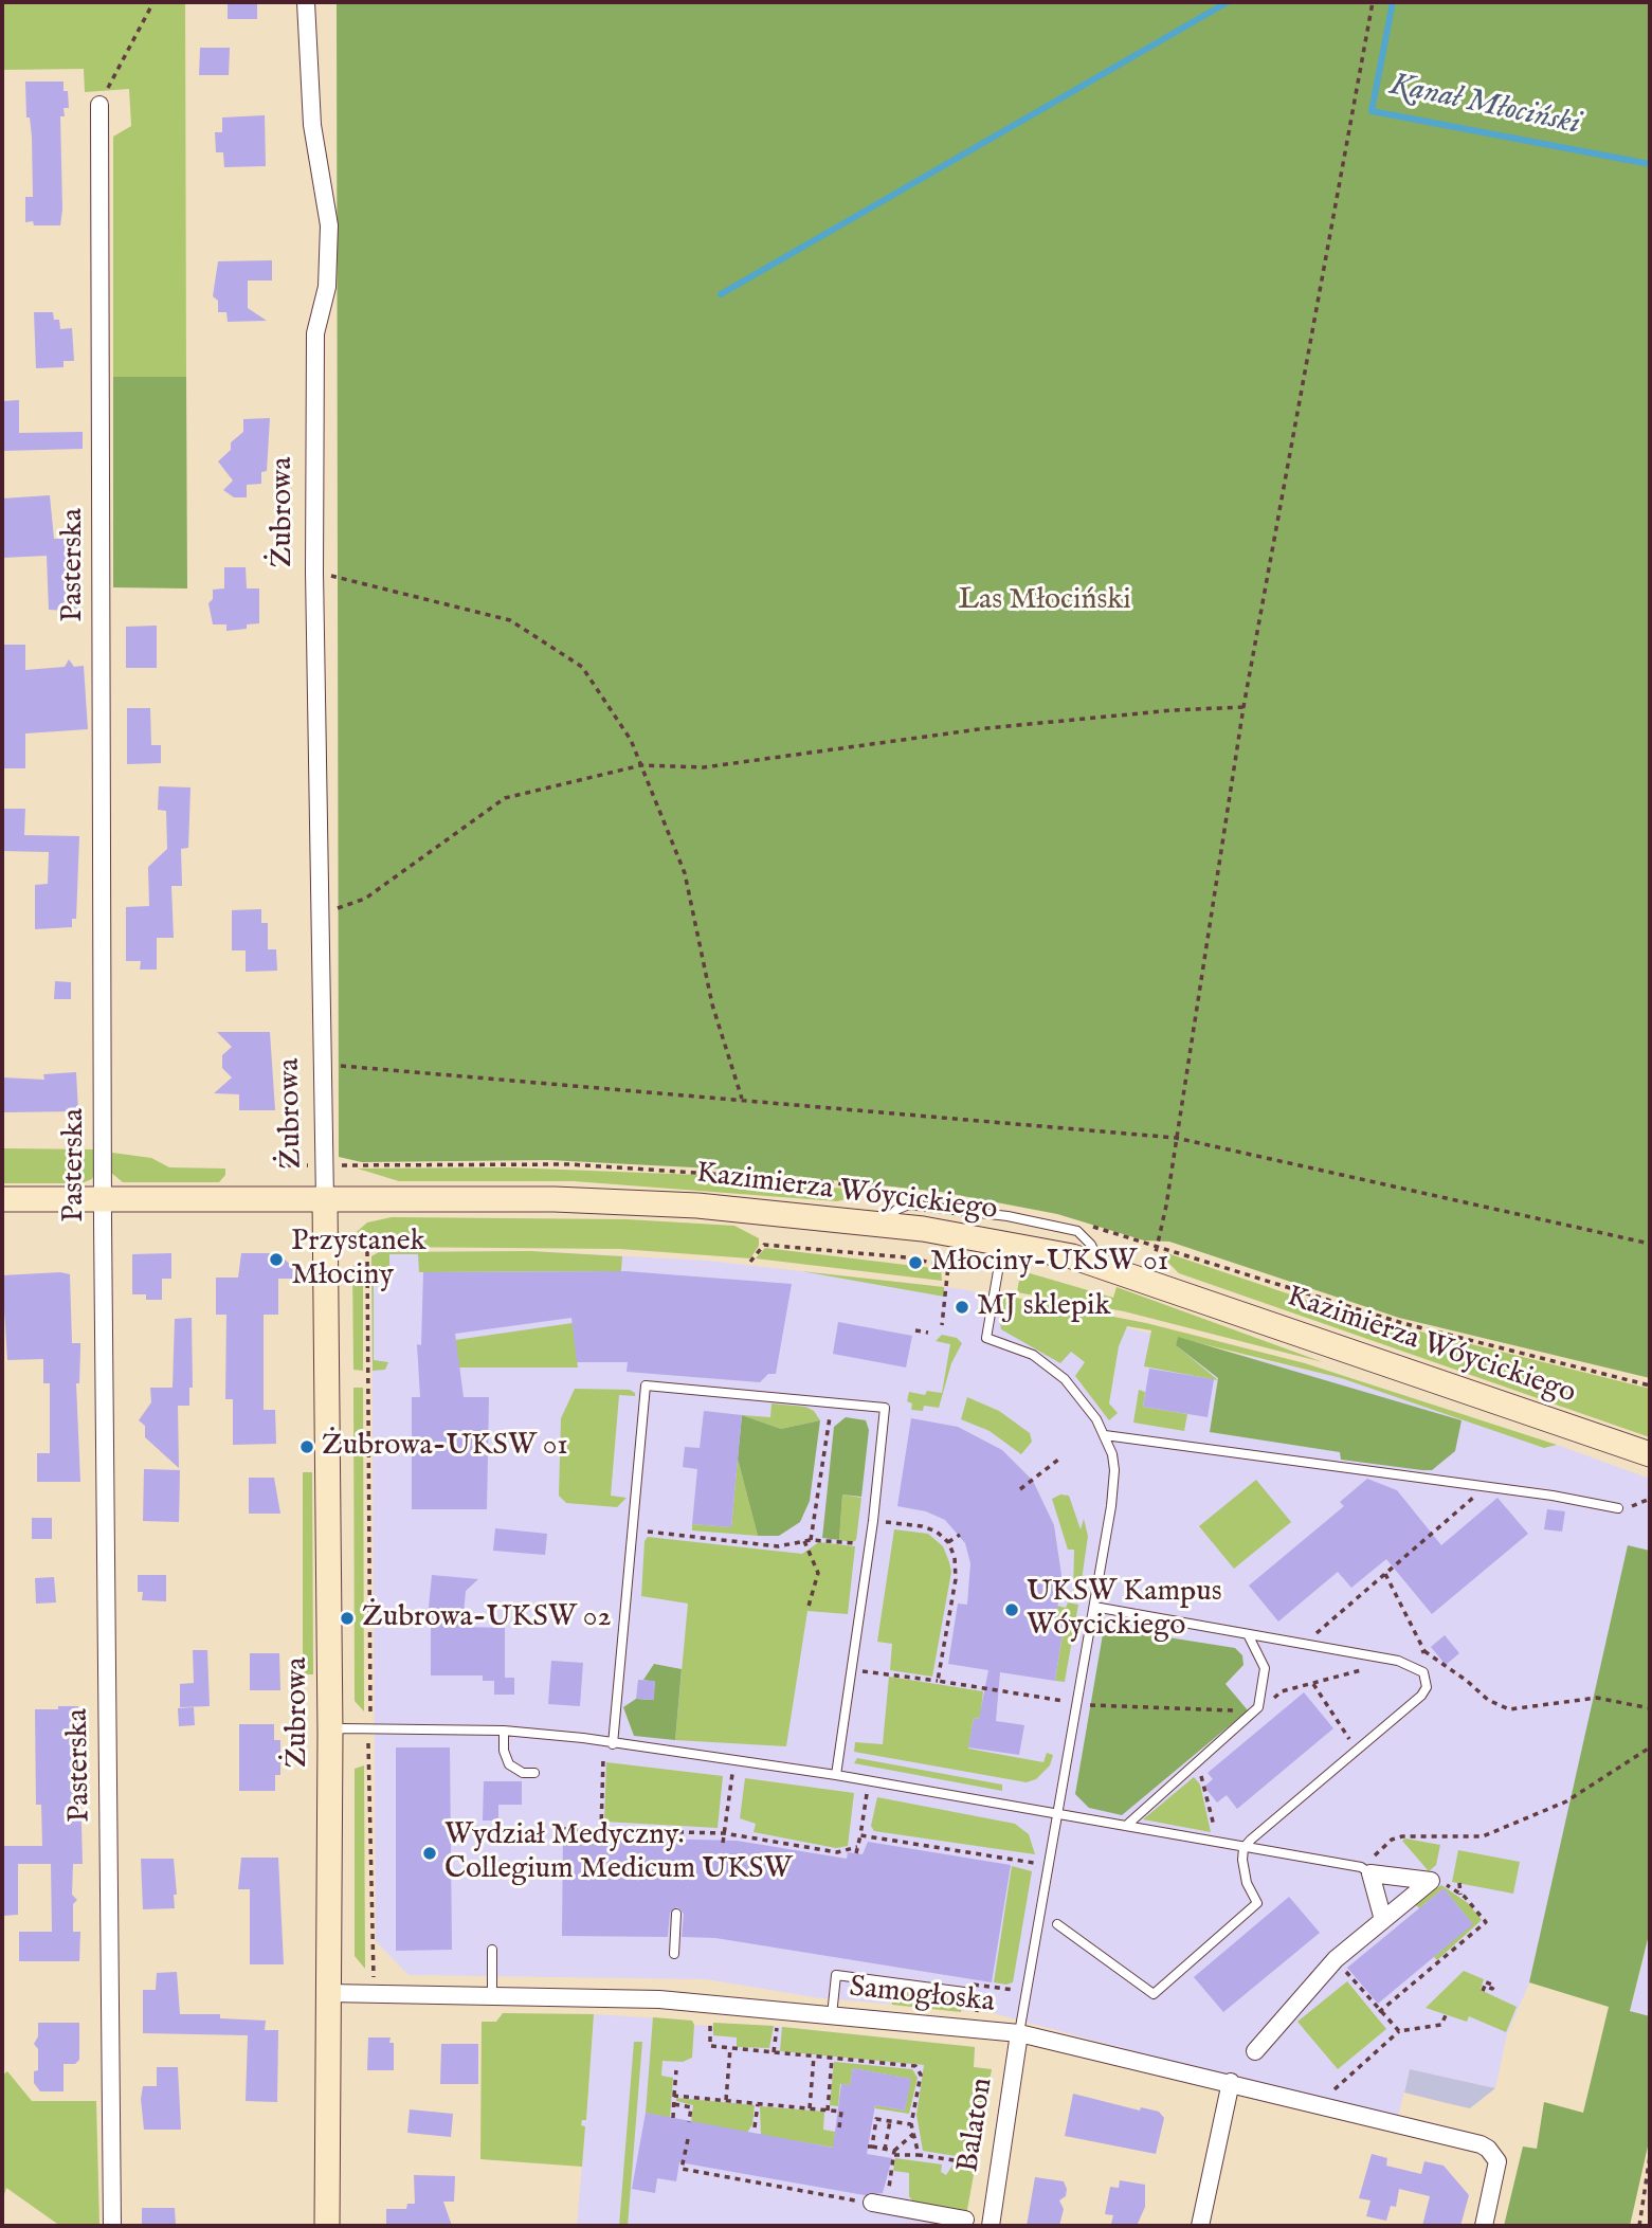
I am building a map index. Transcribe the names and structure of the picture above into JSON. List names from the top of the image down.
{
  "streets": {
    "street": [
      "Żubrowa",
      "Pasterska",
      "Kazimierza Wóycickiego",
      "Samogłoska",
      "Balaton"
    ]
  },
  "crossings": [
    ["Żubrowa", "Kazimierza Wóycickiego"],
    ["Żubrowa", "Samogłoska"],
    ["Pasterska", "Kazimierza Wóycickiego"],
    ["Samogłoska", "Balaton"]
  ],
  "water": ["Kanał Młociński"],
  "parks": ["Las Młociński"],
  "places": [
    "Przystanek Młociny",
    "Młociny-UKSW 01",
    "MJ sklepik",
    "Żubrowa-UKSW 01",
    "UKSW Kampus Wóycickiego",
    "Żubrowa-UKSW 02",
    "Wydział Medyczny. Collegium Medicum UKSW"
  ]
}
